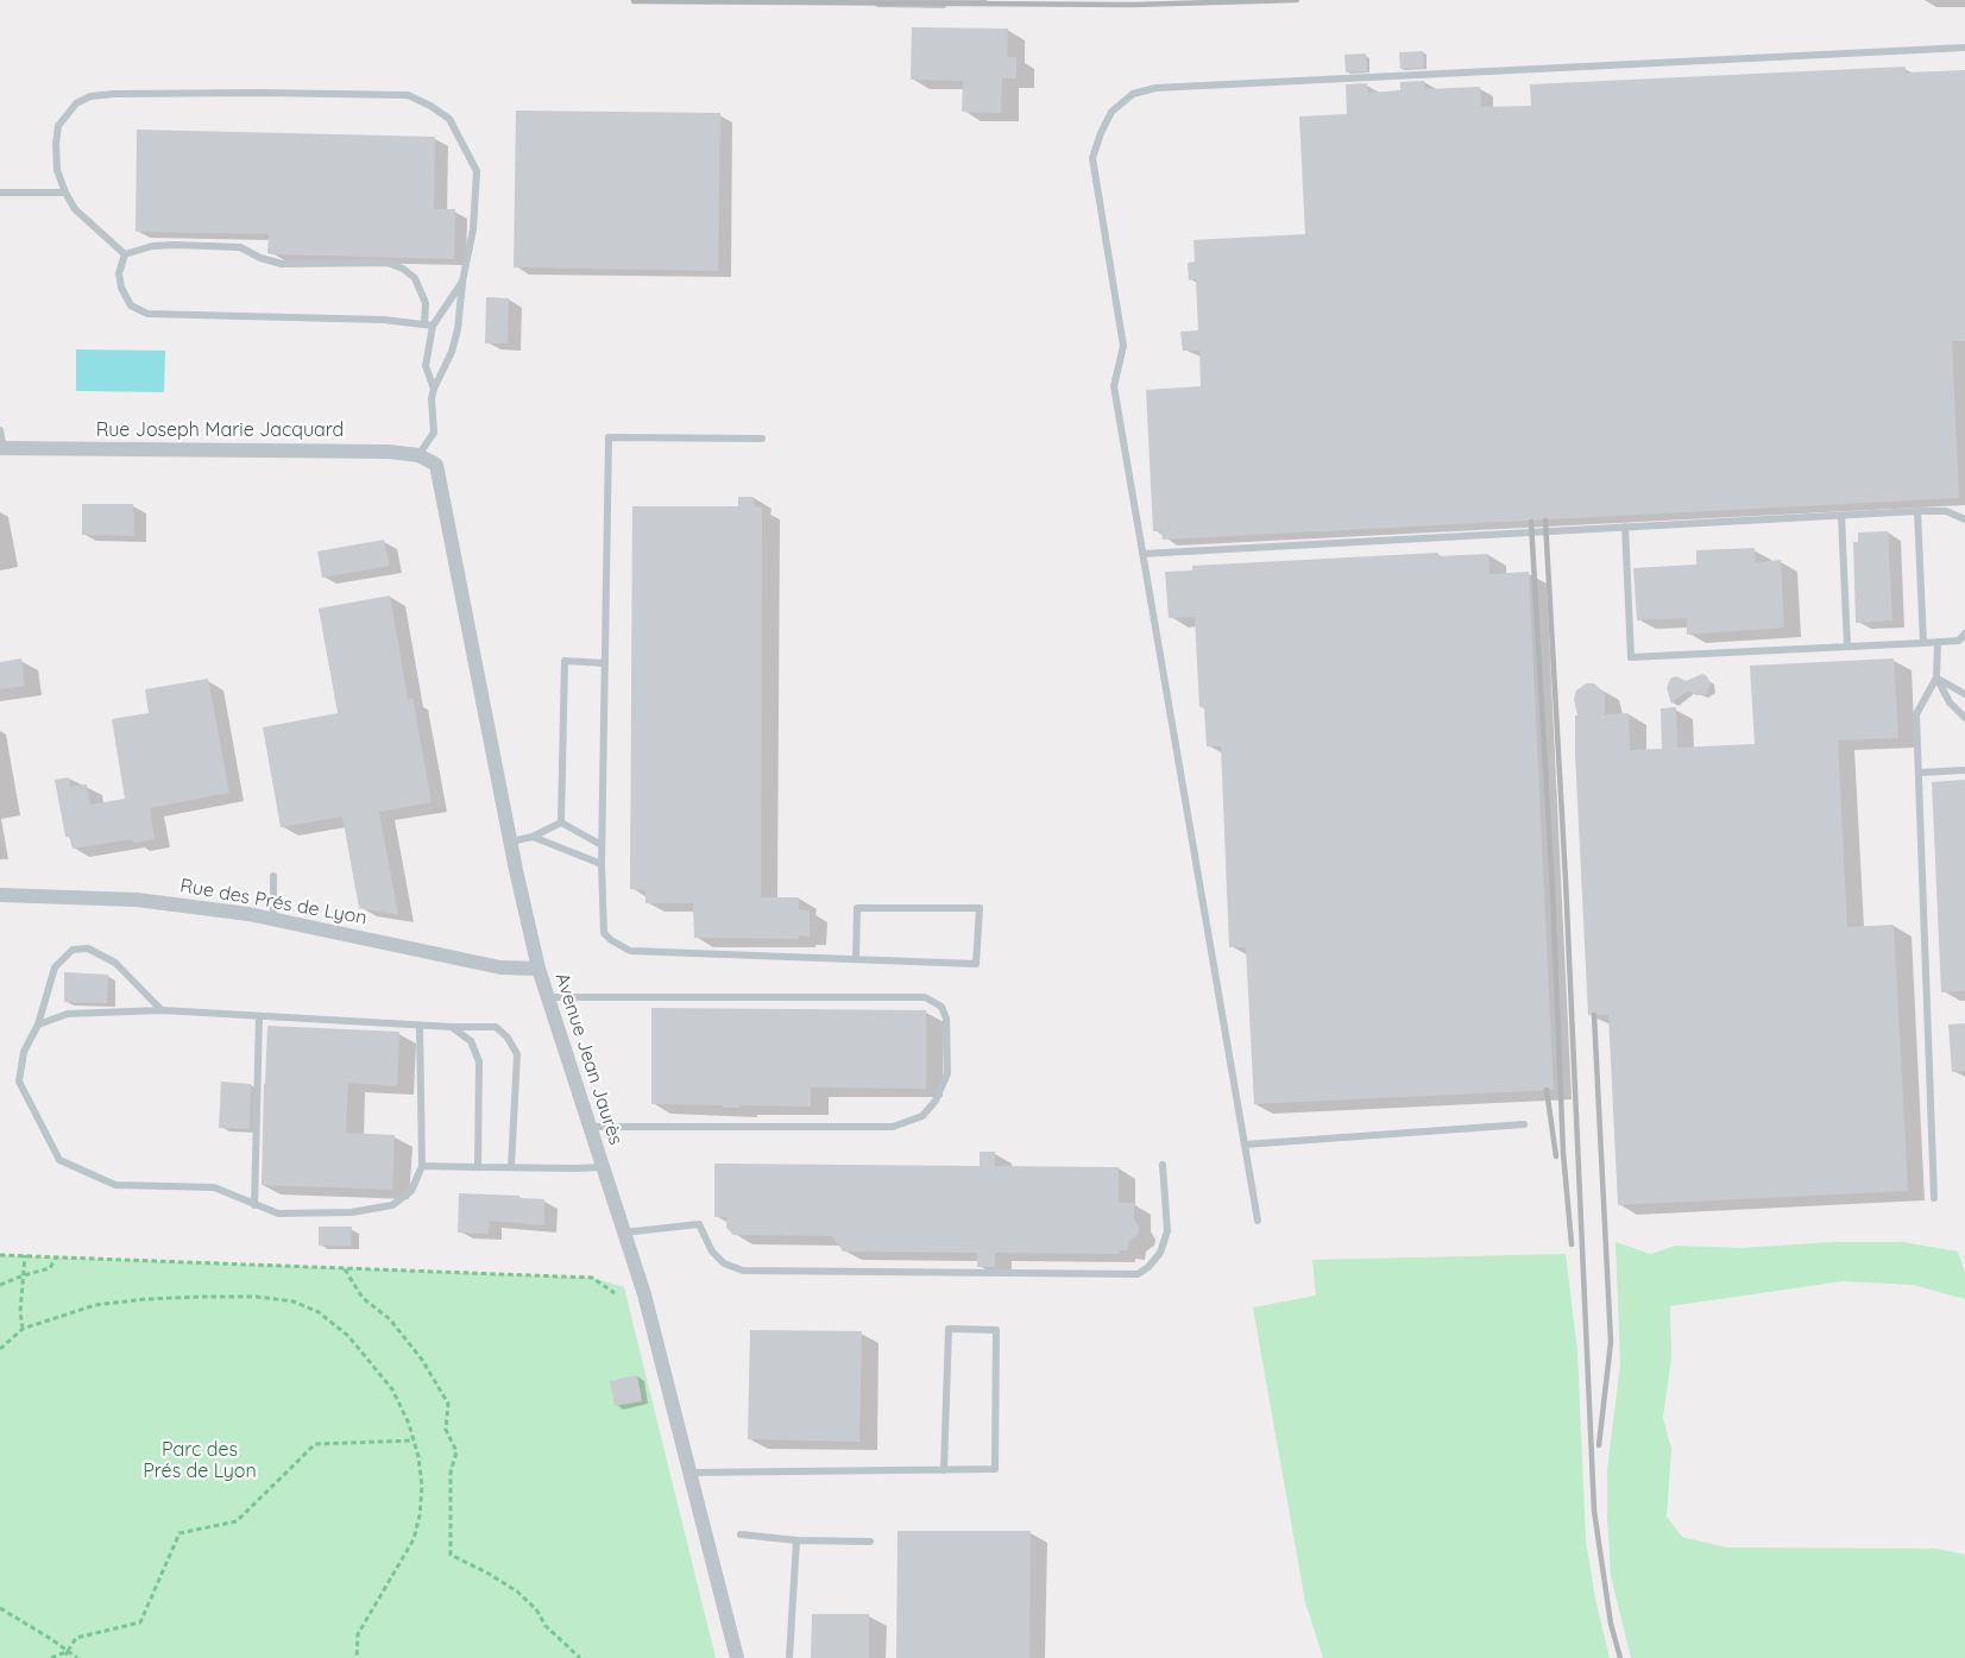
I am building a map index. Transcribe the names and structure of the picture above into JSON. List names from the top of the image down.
{
  "streets": {
    "street": ["Rue Joseph Marie Jacquard", "Rue des Prés de Lyon", "Avenue Jean Jaurès"]
  },
  "crossings": [
    ["Rue Joseph Marie Jacquard", "Avenue Jean Jaurès"],
    ["Rue des Prés de Lyon", "Avenue Jean Jaurès"]
  ],
  "parks": ["Parc des Prés de Lyon"]
}
